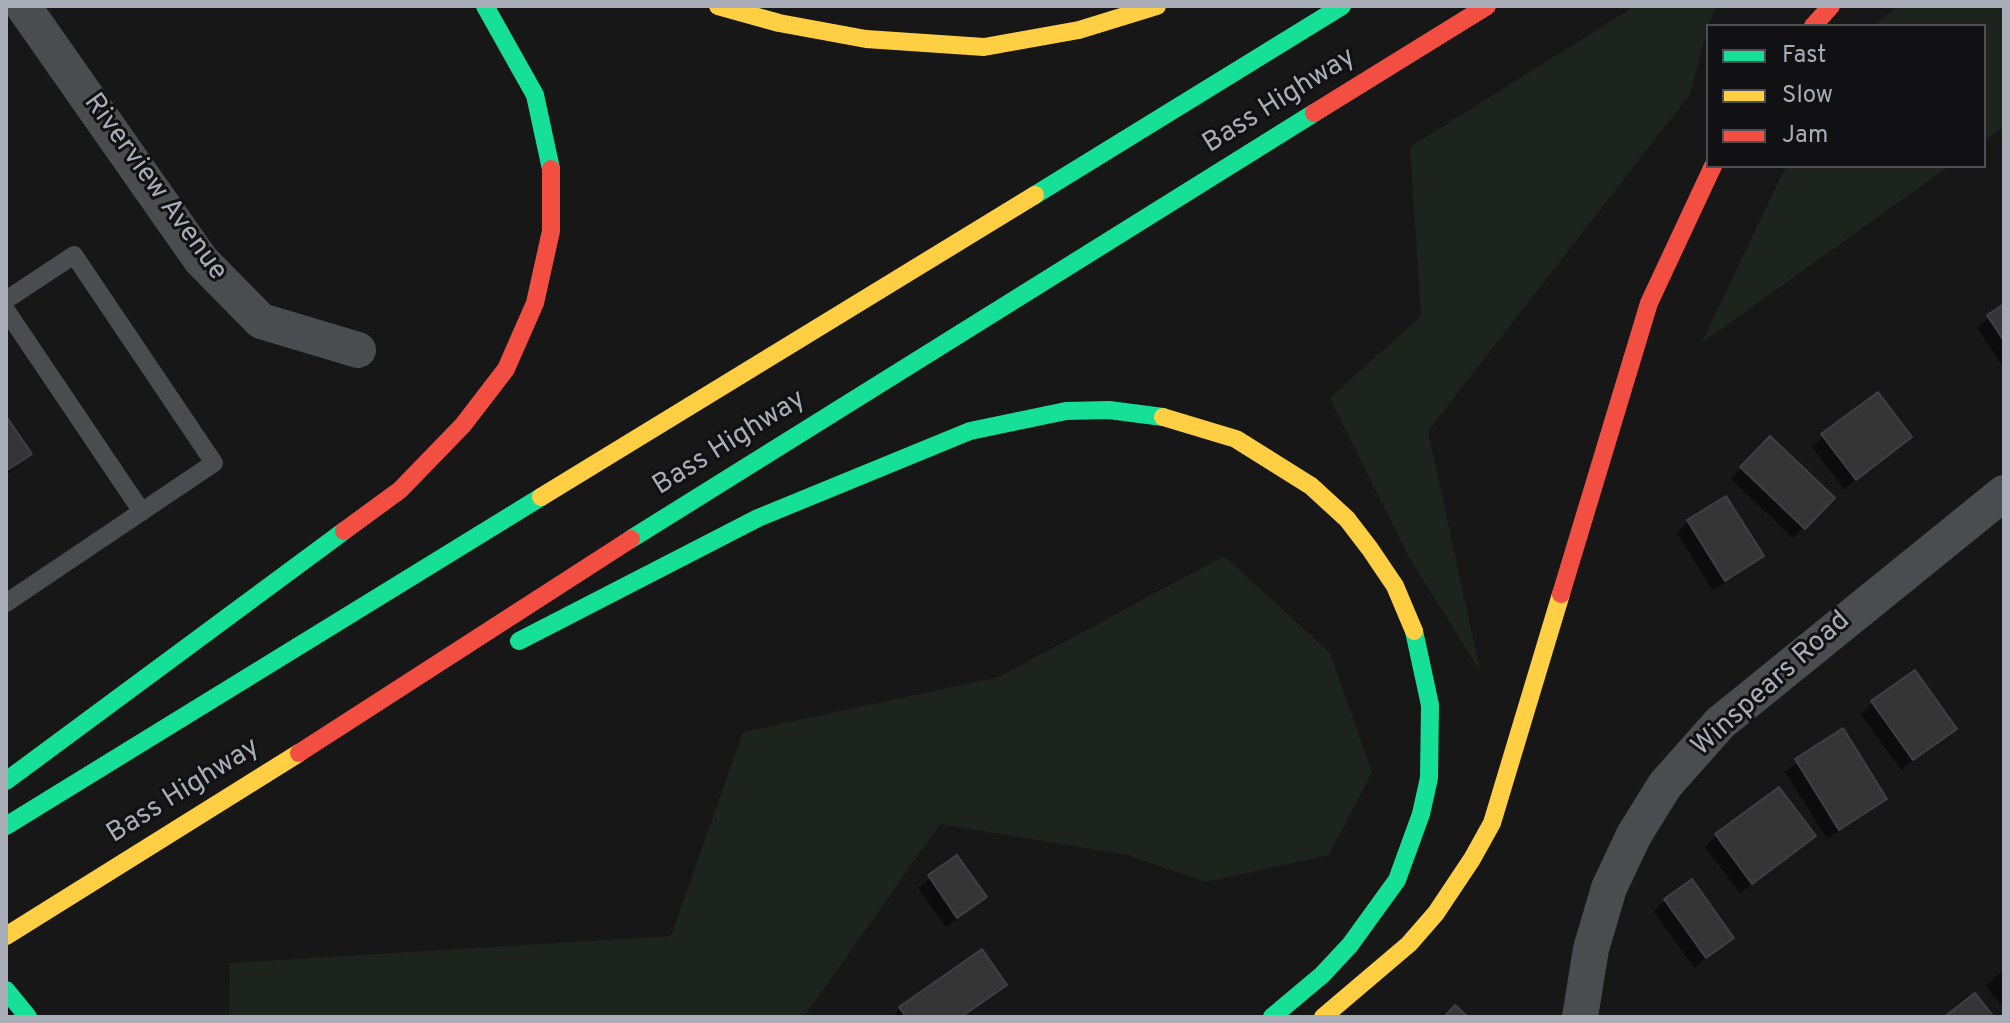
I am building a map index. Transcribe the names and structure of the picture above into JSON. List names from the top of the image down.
{
  "streets": {
    "highway": ["Bass Highway"],
    "street": ["Riverview Avenue", "Winspears Road"]
  },
  "legend": ["Fast", "Slow", "Jam"]
}
